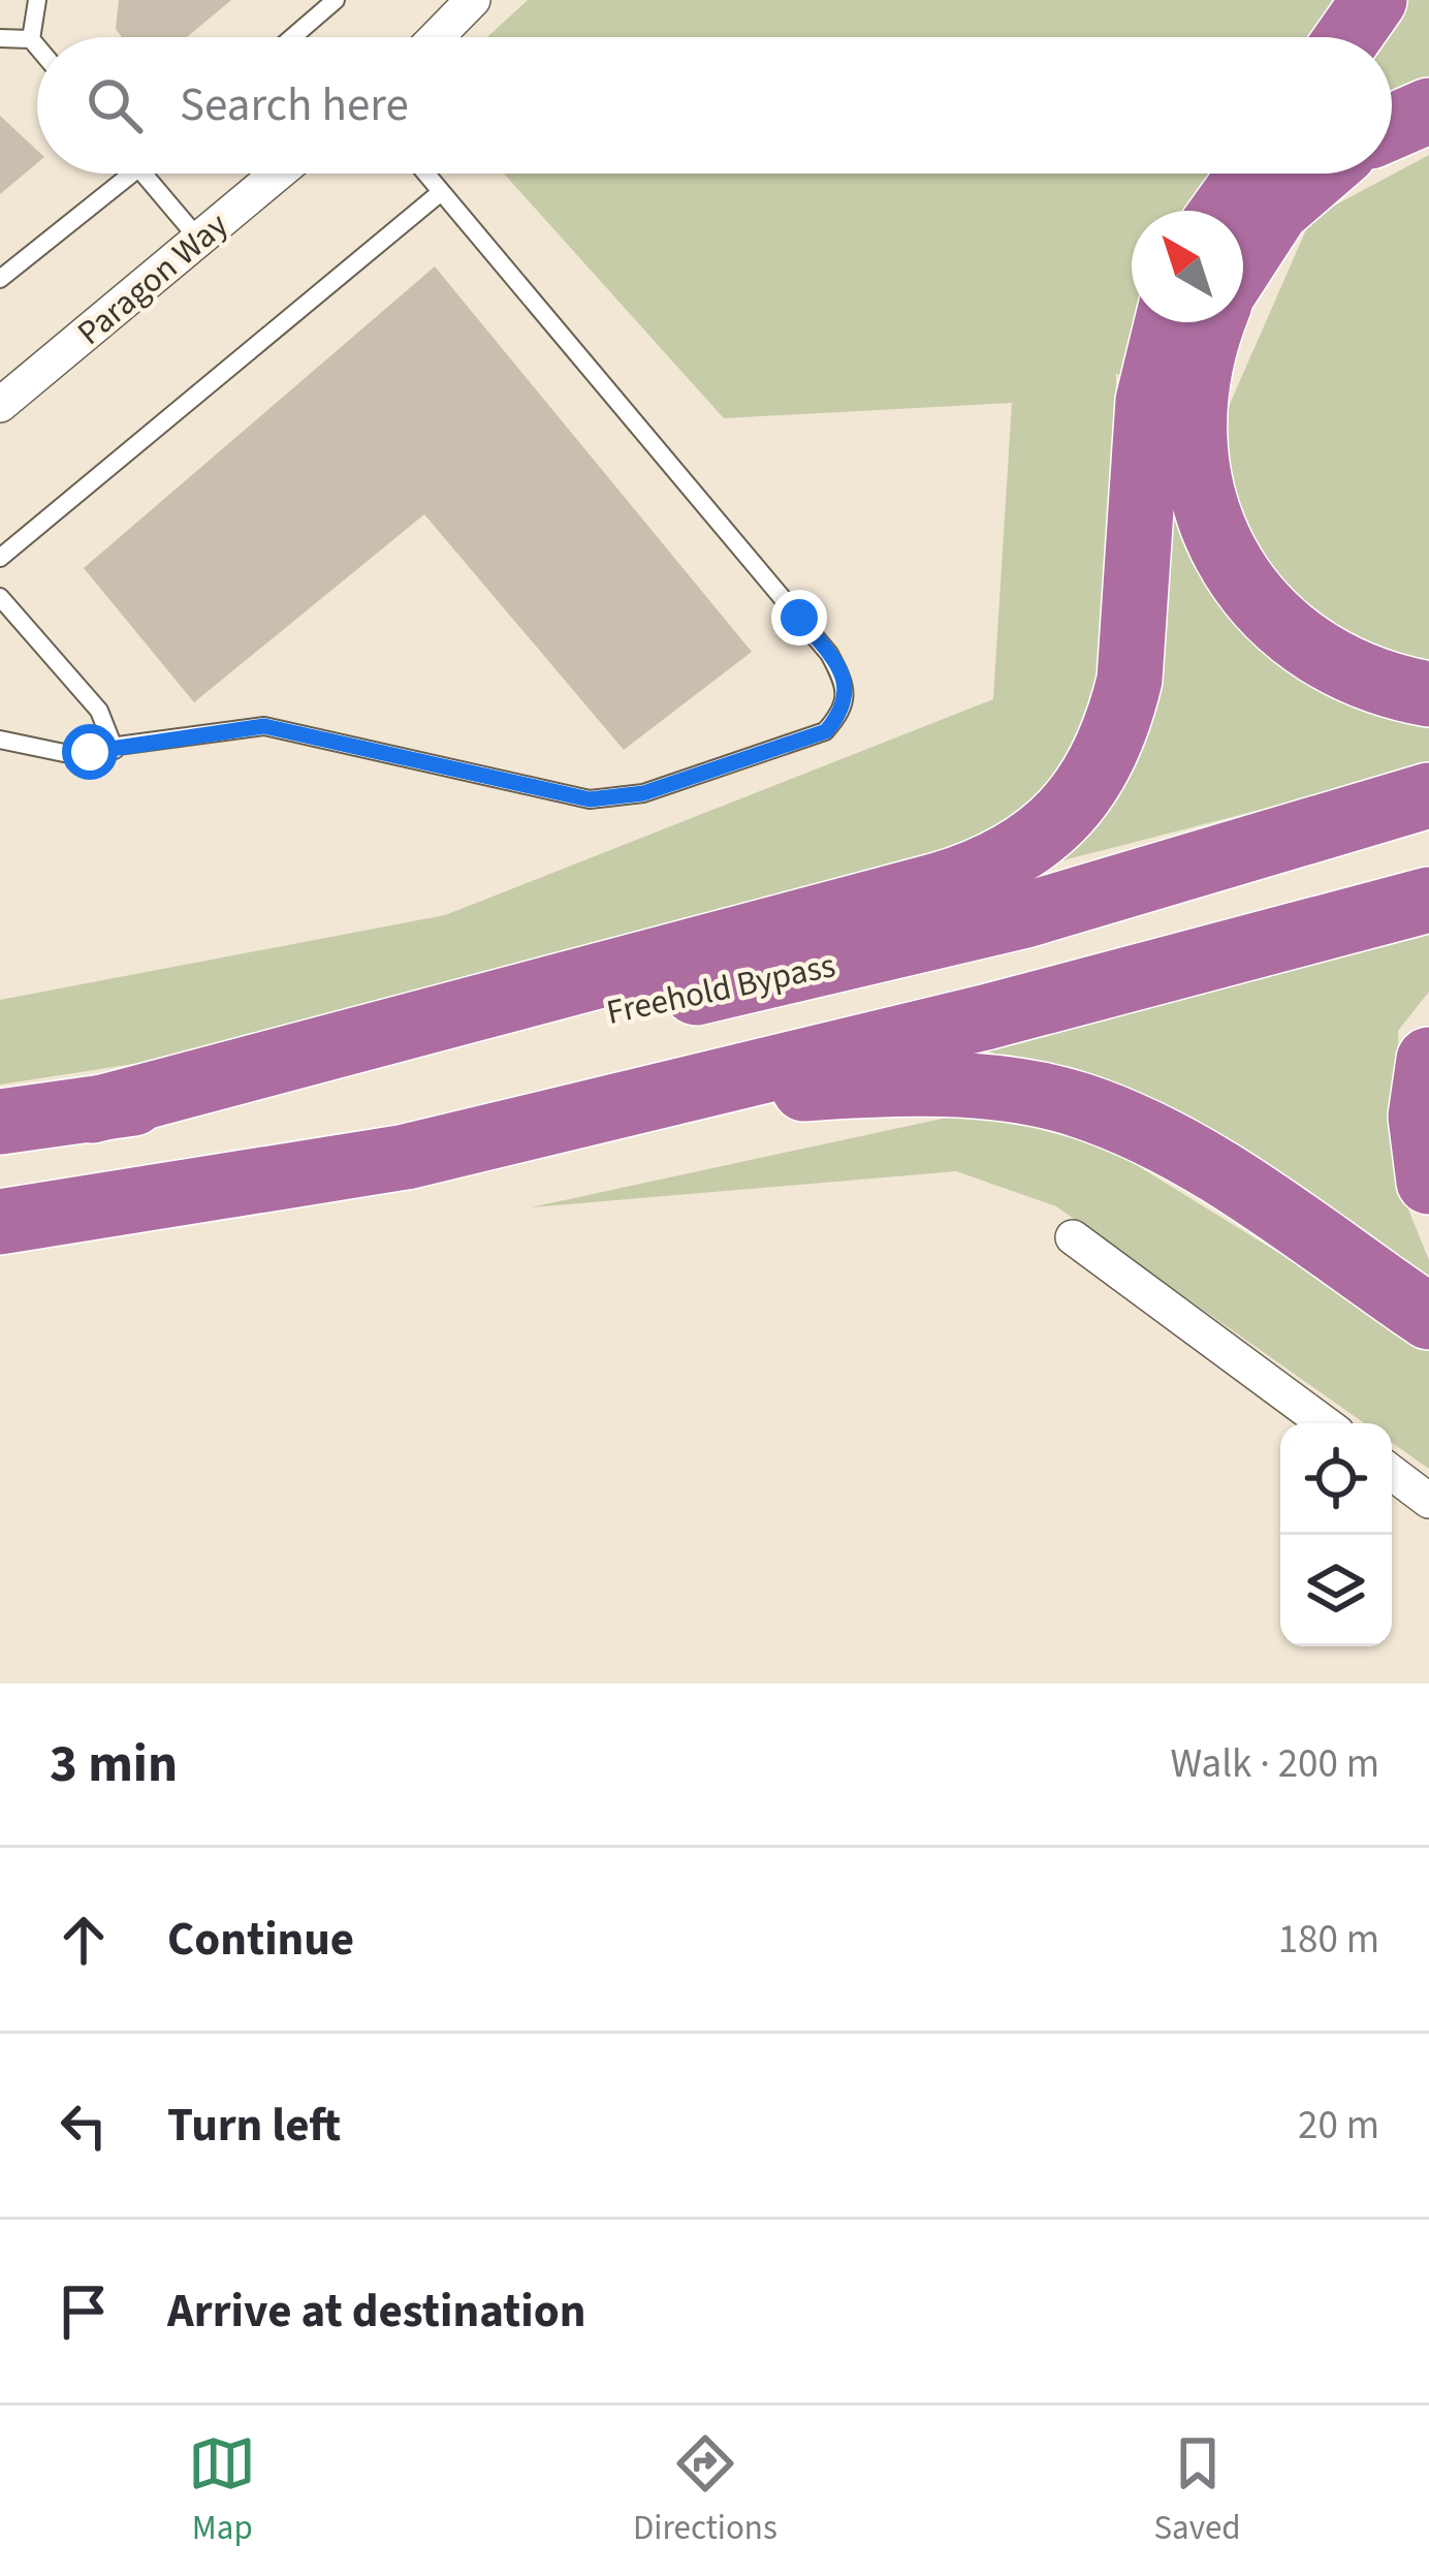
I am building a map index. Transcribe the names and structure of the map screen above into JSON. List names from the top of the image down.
{
  "streets": {
    "highway": ["Freehold Bypass"],
    "street": ["Paragon Way"]
  },
  "north": "top left",
  "page": {
    "search": "Search here",
    "heading": ["3 min", "Walk · 200 m"],
    "list": [
      ["Continue", "180 m"],
      ["Turn left", "20 m"],
      "Arrive at destination"
    ],
    "nav": ["Map", "Directions", "Saved"]
  }
}
